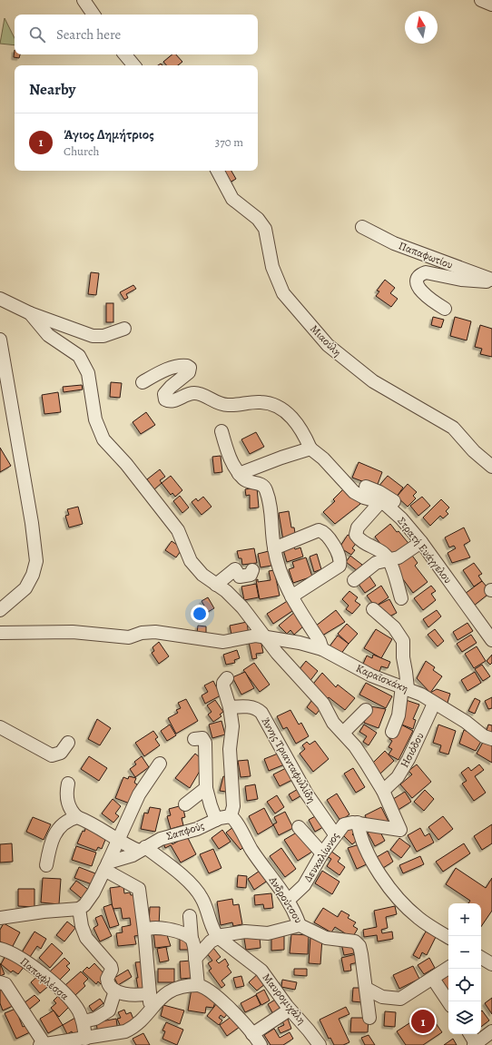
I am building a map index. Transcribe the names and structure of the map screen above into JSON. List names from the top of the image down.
{
  "streets": {
    "street": [
      "Παπαφωτίου",
      "Μιαούλη",
      "Στρατή Ευάγγελου",
      "Καραϊσκάκη",
      "Ησιόδου",
      "Άννης Τριανταφυλλίδη",
      "Σαπφούς",
      "Δευκαλίωνος",
      "Ανδρούτσου",
      "Παπαφλέσσα",
      "Μαυρομιχάλη"
    ]
  },
  "crossings": [
    ["Καραϊσκάκη", "Ησιόδου"],
    ["Άννης Τριανταφυλλίδη", "Δευκαλίωνος"],
    ["Σαπφούς", "Μαυρομιχάλη"],
    ["Δευκαλίωνος", "Ανδρούτσου"]
  ],
  "north": "top",
  "page": {
    "search": "Search here",
    "heading": "Nearby",
    "list": [
      {
        "mark": "1",
        "name": "Άγιος Δημήτριος",
        "note": "Church",
        "value": "370 m"
      }
    ],
    "map_buttons": ["+", "−"],
    "pins": "1"
  }
}
